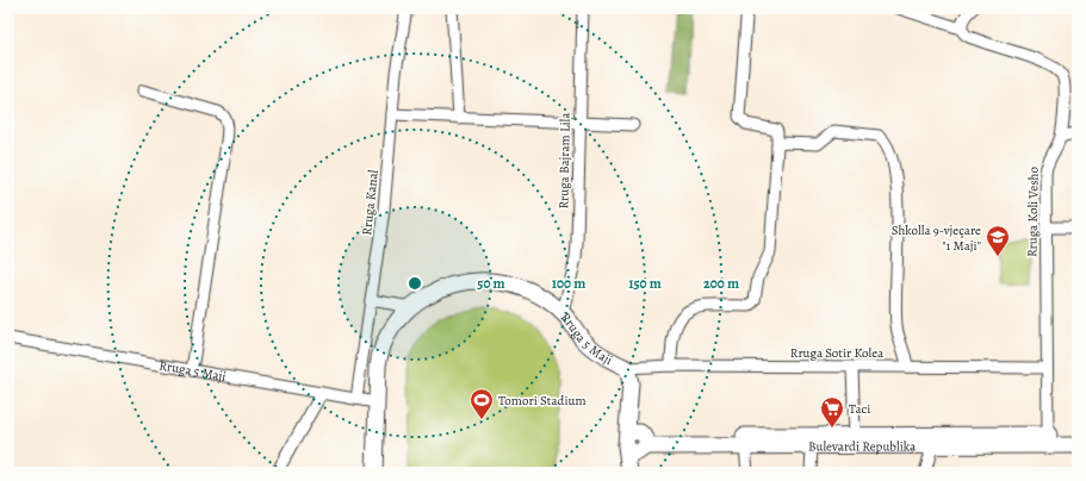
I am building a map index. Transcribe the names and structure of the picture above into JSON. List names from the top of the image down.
{
  "streets": {
    "street": [
      "Rruga Bajram Lila",
      "Rruga Kanal",
      "Rruga Koli Vesho",
      "Rruga 5 Maji",
      "Rruga Sotir Kolea",
      "Bulevardi Republika"
    ]
  },
  "crossings": [
    ["Rruga Bajram Lila", "Rruga 5 Maji"],
    ["Rruga Kanal", "Rruga 5 Maji"],
    ["Rruga Koli Vesho", "Rruga Sotir Kolea"],
    ["Rruga Koli Vesho", "Bulevardi Republika"],
    ["Rruga 5 Maji", "Rruga Sotir Kolea"]
  ],
  "places": {
    "school or university": ["Shkolla 9-vjeçare \"1 Maji\""],
    "sports": ["Tomori Stadium"],
    "supermarket": ["Taci"]
  },
  "rings": [
    "50 m",
    "100 m",
    "150 m",
    "200 m"
  ]
}
